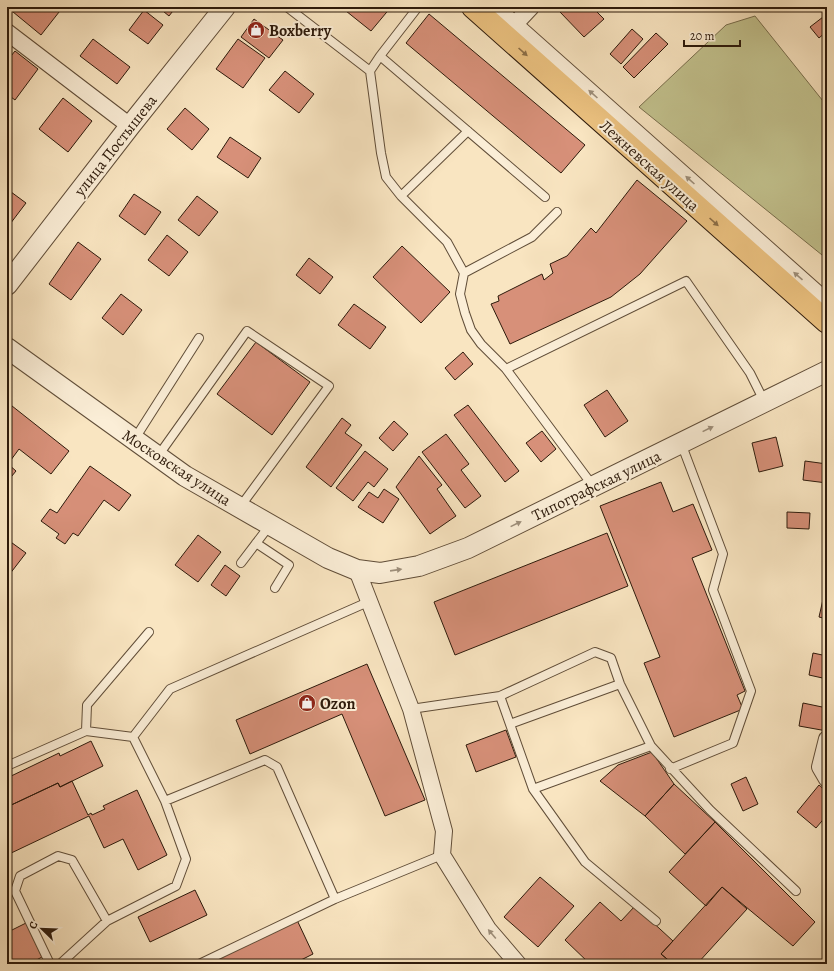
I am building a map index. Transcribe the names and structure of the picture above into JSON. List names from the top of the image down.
{
  "streets": {
    "highway": ["Лежневская улица"],
    "street": ["улица Постышева", "Московская улица", "Типографская улица"]
  },
  "crossings": [
    ["Московская улица", "Типографская улица"]
  ],
  "one_way": ["Типографская улица"],
  "places": {
    "shop": ["Boxberry", "Ozon"]
  },
  "scale_bar": "20 m",
  "north": "top left"
}
